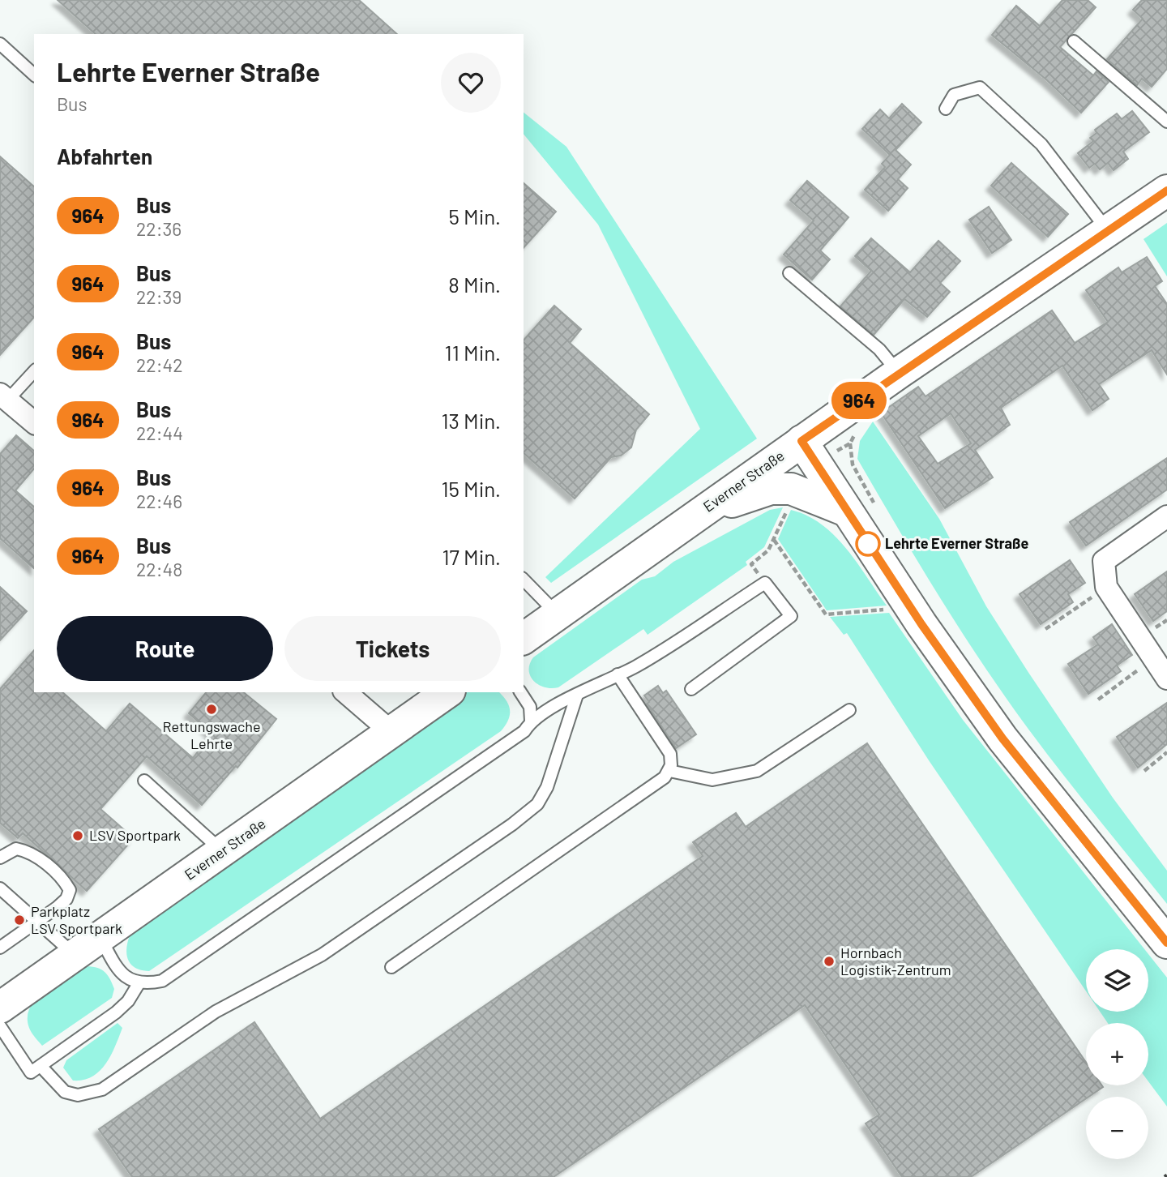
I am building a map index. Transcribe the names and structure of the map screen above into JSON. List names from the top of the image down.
{
  "streets": {
    "street": ["Everner Straße"]
  },
  "places": [
    "Lehrte Everner Straße",
    "Rettungswache Lehrte",
    "LSV Sportpark",
    "Parkplatz LSV Sportpark",
    "Hornbach Logistik-Zentrum"
  ],
  "lines": ["bus line 964"],
  "page": {
    "on_map": "964",
    "heading": [
      ["Lehrte Everner Straße", "Bus"],
      "Abfahrten"
    ],
    "list": [
      {
        "mark": "964",
        "name": "Bus",
        "note": "22:36",
        "value": "5 Min."
      },
      {
        "mark": "964",
        "name": "Bus",
        "note": "22:39",
        "value": "8 Min."
      },
      {
        "mark": "964",
        "name": "Bus",
        "note": "22:42",
        "value": "11 Min."
      },
      {
        "mark": "964",
        "name": "Bus",
        "note": "22:44",
        "value": "13 Min."
      },
      {
        "mark": "964",
        "name": "Bus",
        "note": "22:46",
        "value": "15 Min."
      },
      {
        "mark": "964",
        "name": "Bus",
        "note": "22:48",
        "value": "17 Min."
      }
    ],
    "buttons": ["Route", "Tickets"],
    "map_buttons": ["+", "−"]
  }
}
